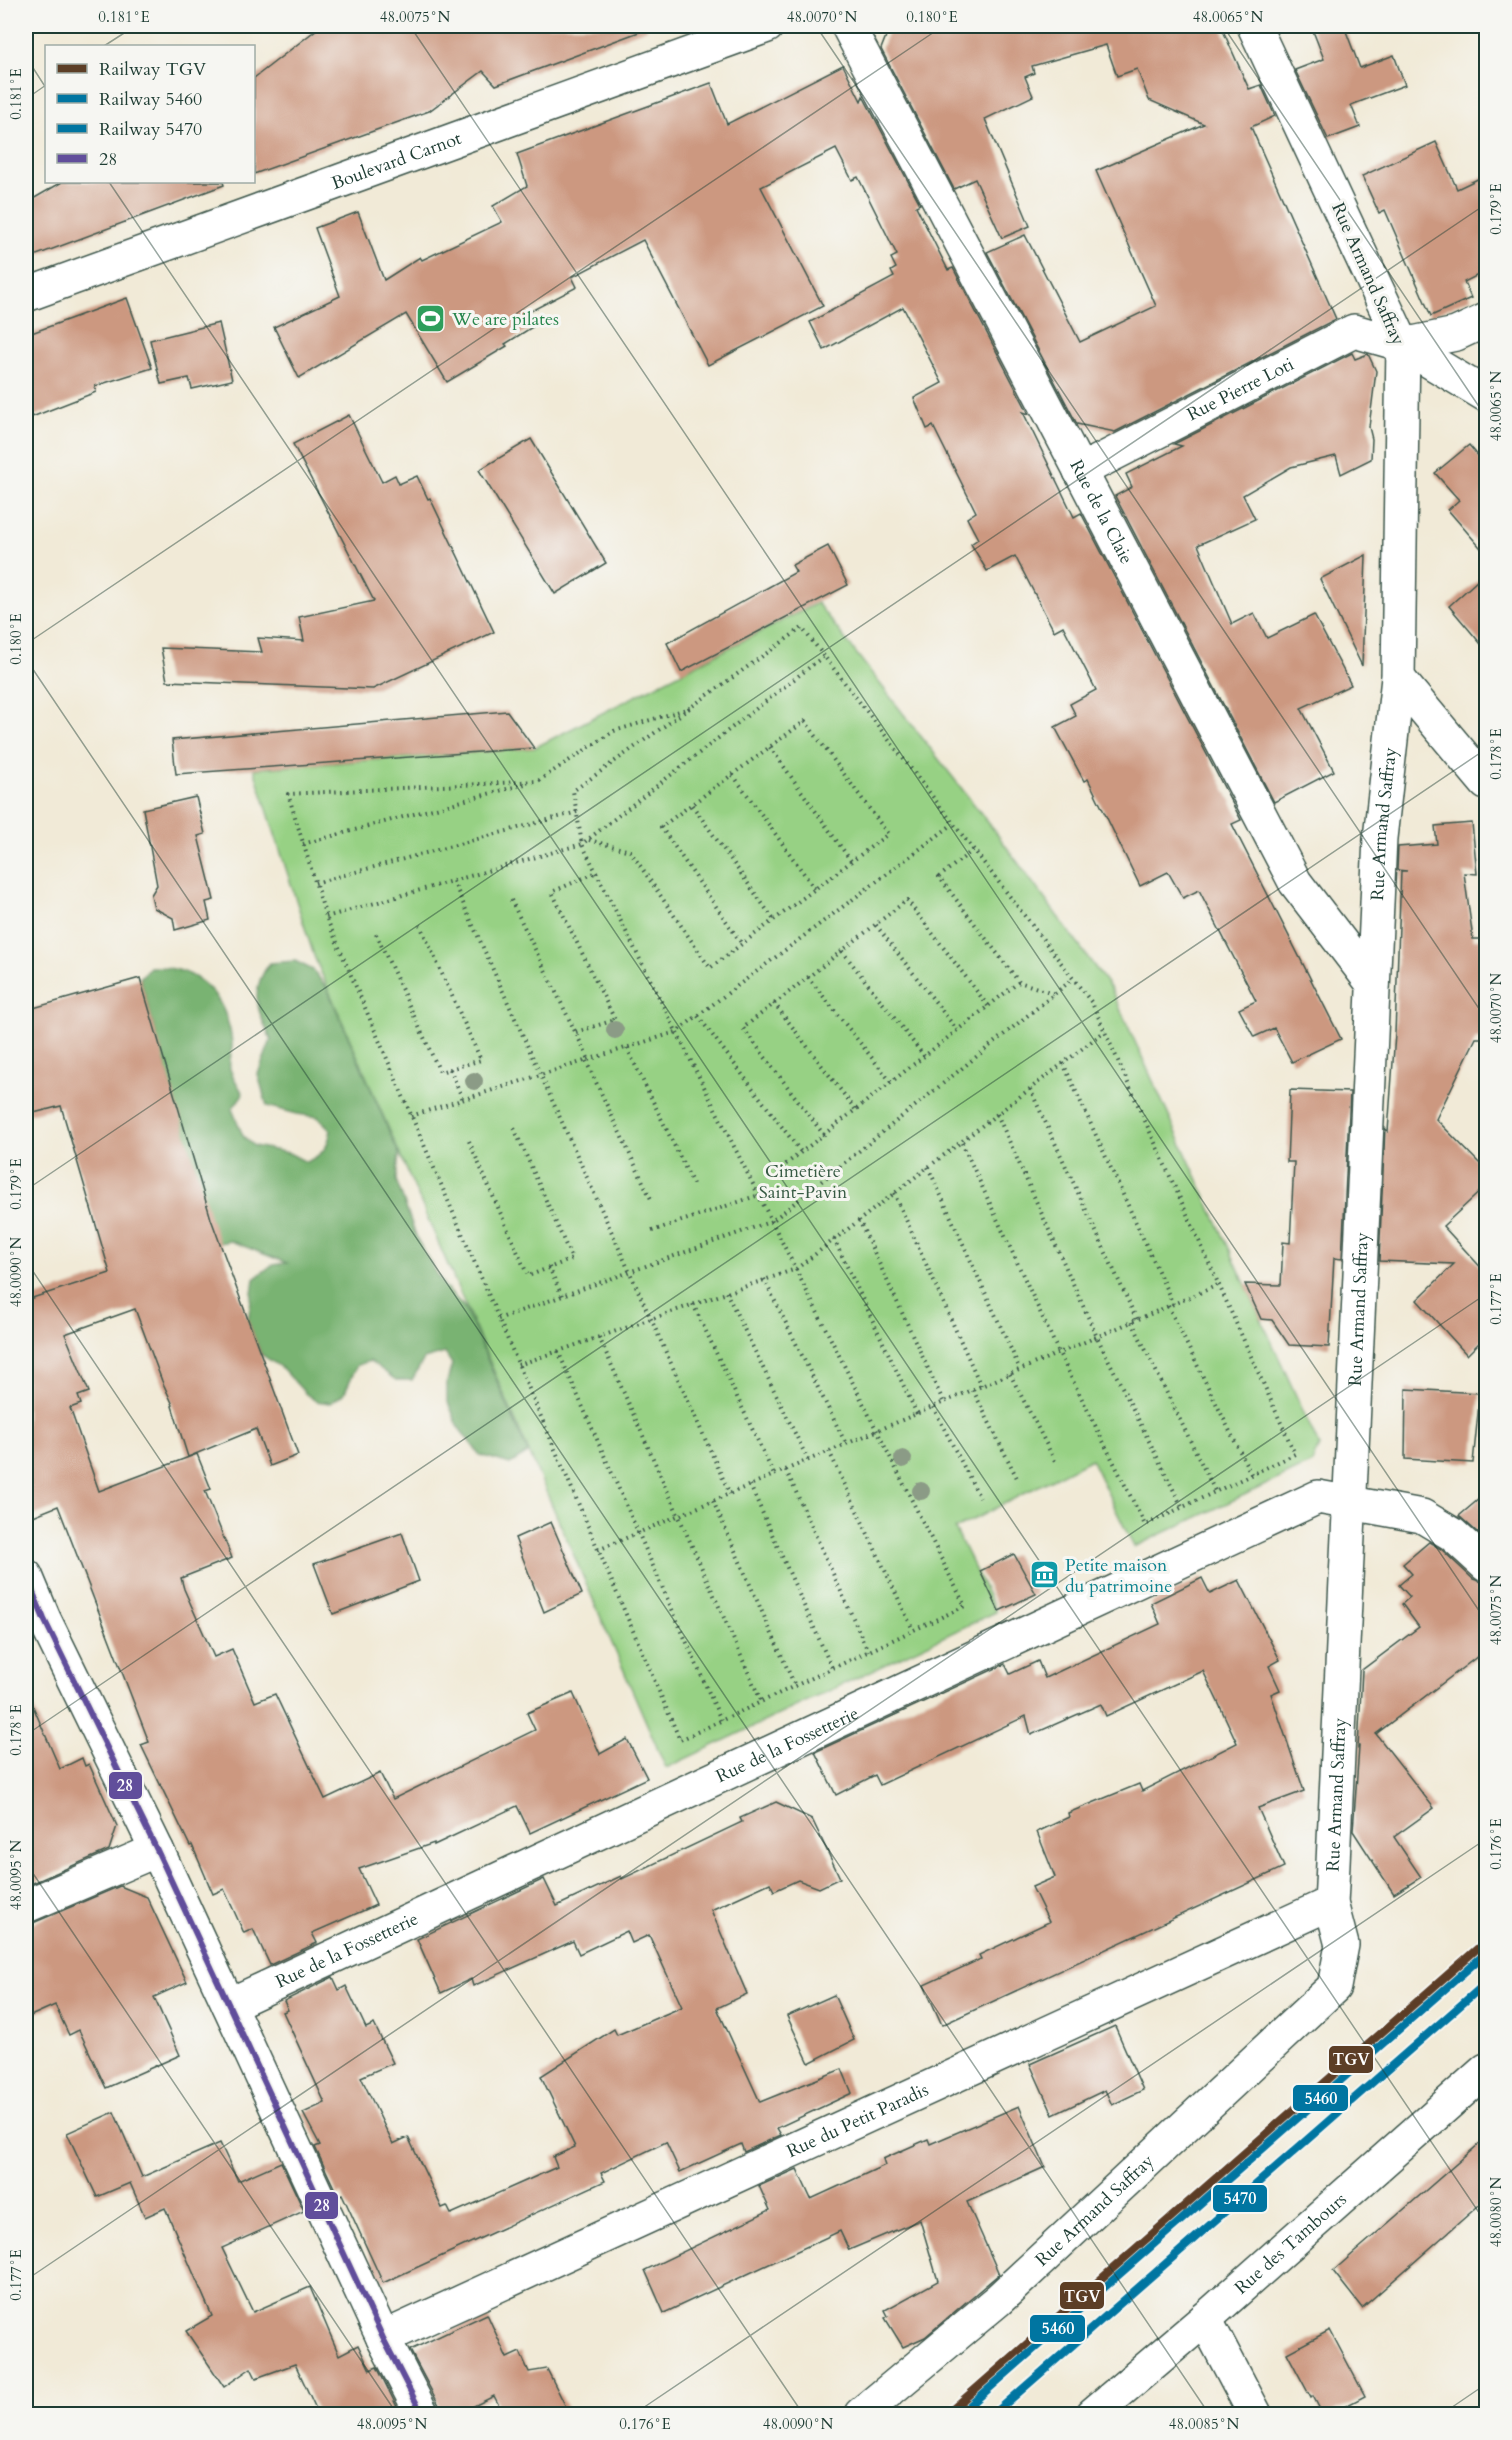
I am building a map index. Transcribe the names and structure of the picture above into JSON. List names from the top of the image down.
{
  "streets": {
    "street": [
      "Boulevard Carnot",
      "Rue Armand Saffray",
      "Rue Pierre Loti",
      "Rue de la Claie",
      "Rue de la Fossetterie",
      "Rue du Petit Paradis",
      "Rue des Tambours"
    ]
  },
  "crossings": [
    ["Rue Armand Saffray", "Rue Pierre Loti"],
    ["Rue Armand Saffray", "Rue de la Claie"],
    ["Rue Armand Saffray", "Rue de la Fossetterie"],
    ["Rue Armand Saffray", "Rue du Petit Paradis"],
    ["Rue Pierre Loti", "Rue de la Claie"]
  ],
  "parks": ["Cimetière Saint-Pavin"],
  "places": {
    "sports": ["We are pilates"],
    "museum": ["Petite maison du patrimoine"]
  },
  "lines": [
    "transit line 28",
    "rail line TGV",
    "rail line 5460",
    "rail line 5470"
  ],
  "legend": [
    "Railway TGV",
    "Railway 5460",
    "Railway 5470",
    "28"
  ],
  "coordinates": [
    "0.181°E",
    "48.0075°N",
    "48.0070°N",
    "0.180°E",
    "48.0065°N",
    "0.179°E",
    "0.178°E",
    "48.0090°N",
    "0.177°E",
    "0.176°E",
    "48.0095°N",
    "48.0080°N",
    "48.0085°N"
  ]
}
